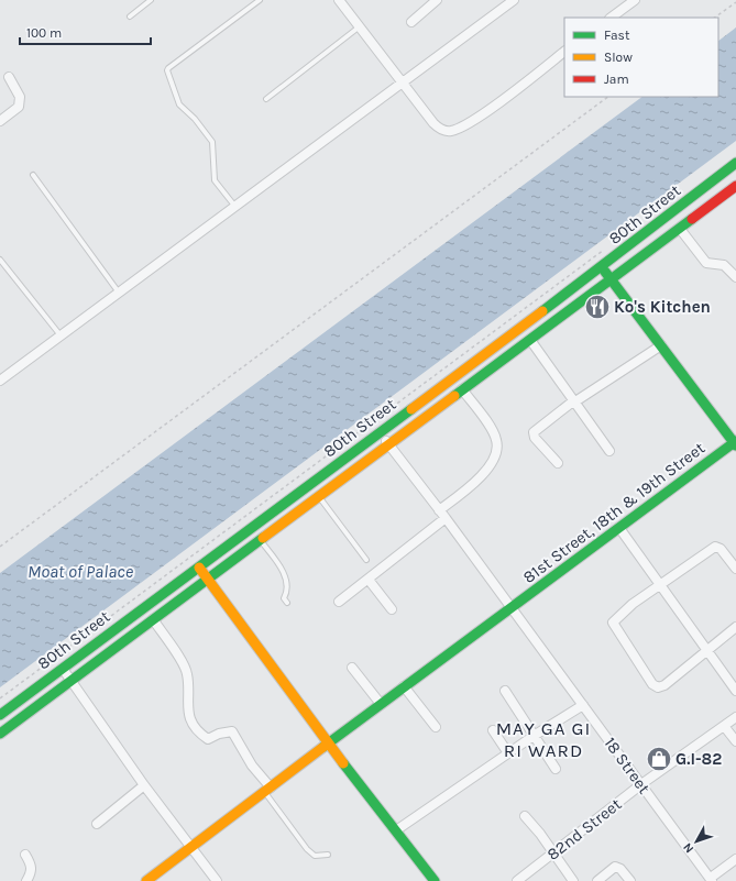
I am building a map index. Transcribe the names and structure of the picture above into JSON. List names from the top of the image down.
{
  "streets": {
    "main road": ["80th Street", "81st Street, 18th & 19th Street"],
    "street": ["18 Street", "82nd Street"]
  },
  "crossings": [
    ["80th Street", "18 Street"],
    ["81st Street, 18th & 19th Street", "18 Street"],
    ["18 Street", "82nd Street"]
  ],
  "districts": ["MAY GA GI RI WARD"],
  "water": ["Moat of Palace"],
  "places": {
    "restaurant": ["Ko's Kitchen"],
    "shop": ["G.I-82"]
  },
  "legend": ["Fast", "Slow", "Jam"],
  "scale_bar": "100 m",
  "north": "bottom left"
}
